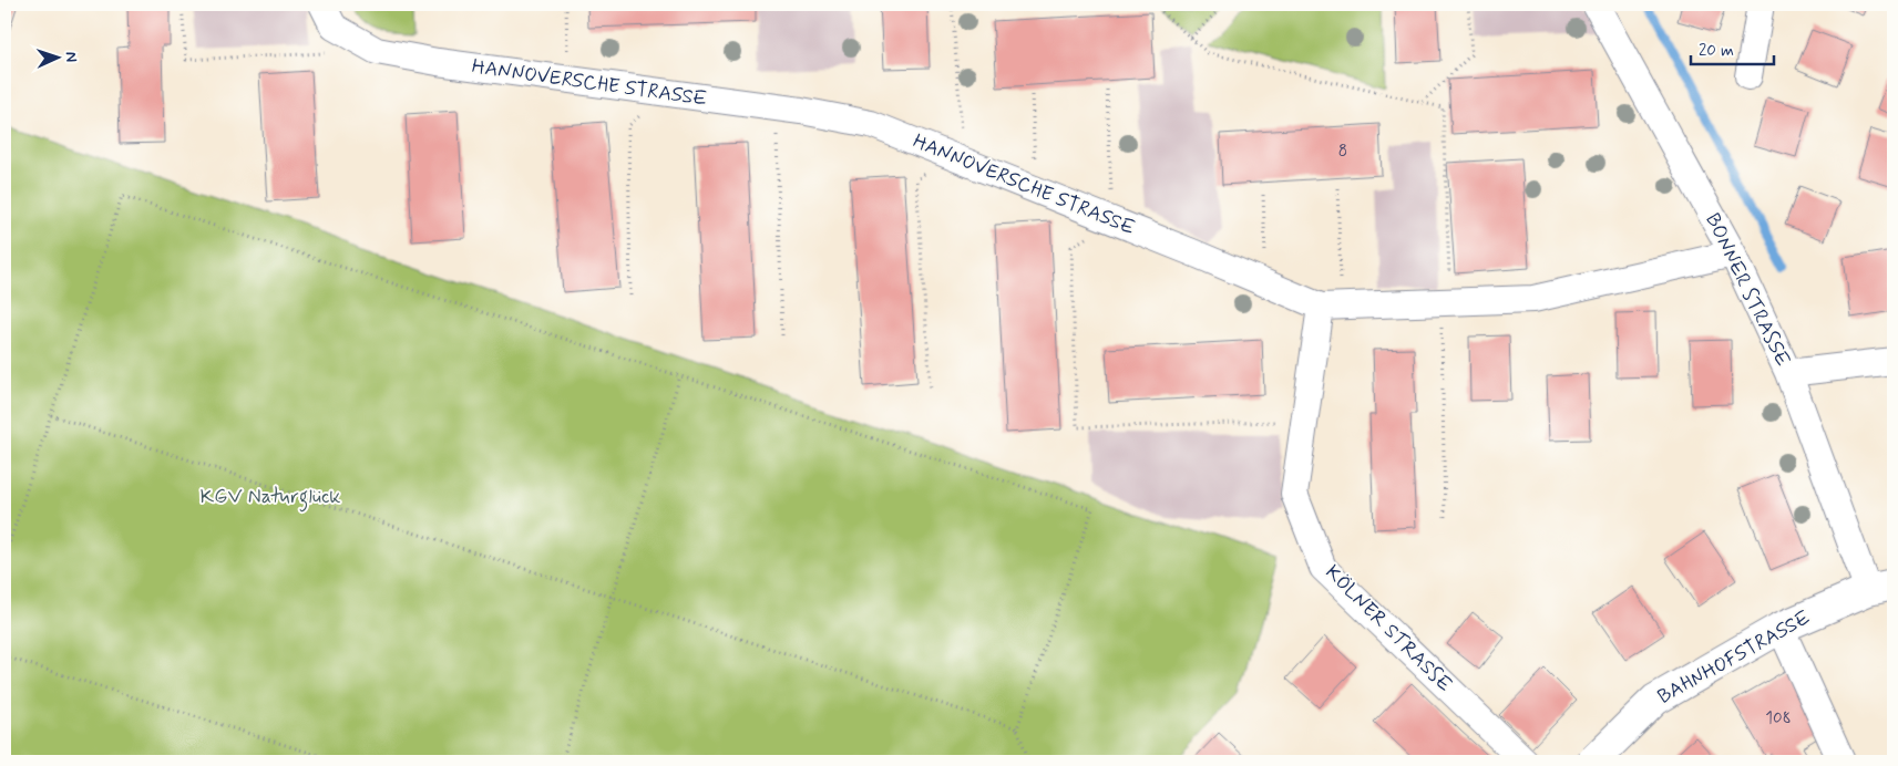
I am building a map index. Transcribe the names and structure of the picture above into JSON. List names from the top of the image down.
{
  "streets": {
    "street": [
      "HANNOVERSCHE STRASSE",
      "BONNER STRASSE",
      "KÖLNER STRASSE",
      "BAHNHOFSTRASSE"
    ]
  },
  "crossings": [
    ["HANNOVERSCHE STRASSE", "BONNER STRASSE"],
    ["HANNOVERSCHE STRASSE", "KÖLNER STRASSE"],
    ["BONNER STRASSE", "BAHNHOFSTRASSE"]
  ],
  "parks": ["KGV Naturglück"],
  "house_numbers": ["8", "108"],
  "scale_bar": "20 m",
  "north": "right"
}
